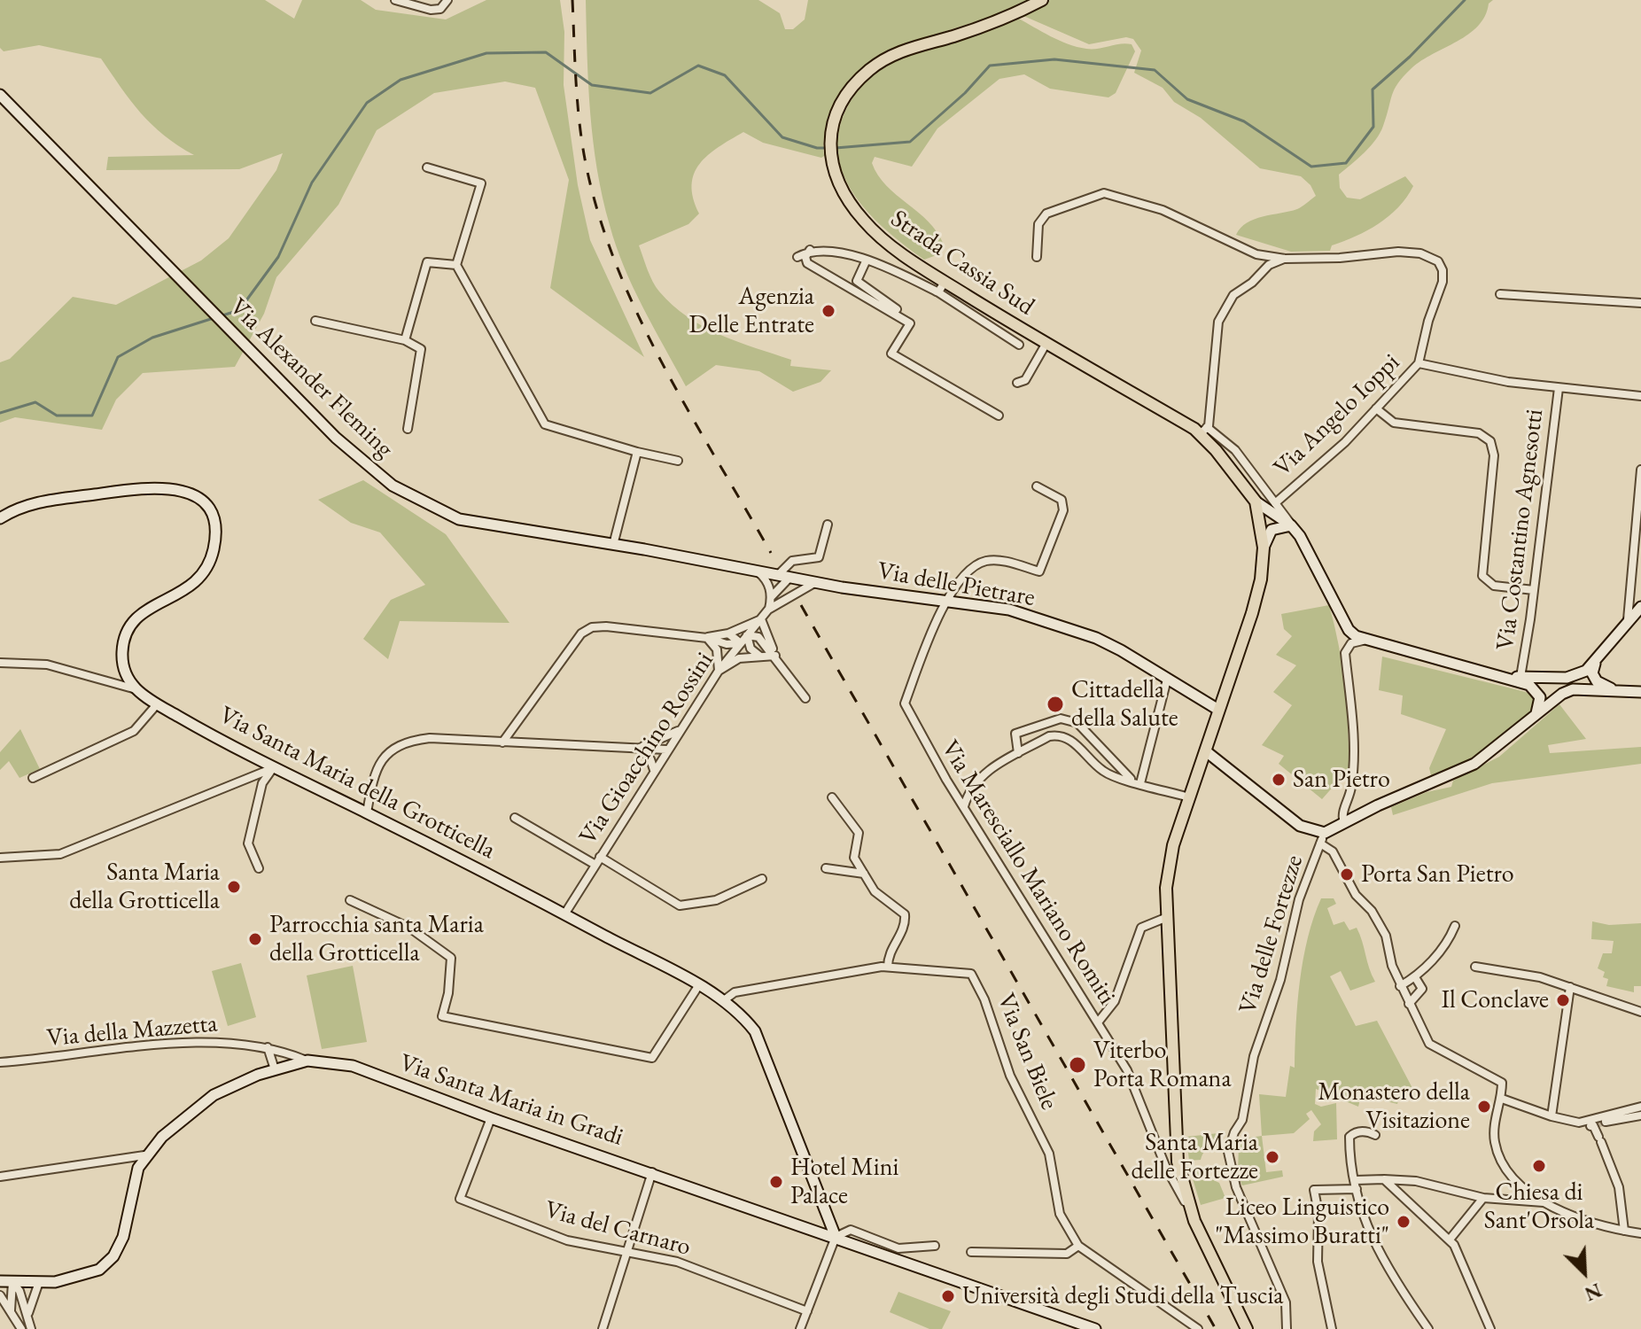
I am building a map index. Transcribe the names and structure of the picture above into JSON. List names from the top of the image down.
{
  "streets": {
    "main road": [
      "Strada Cassia Sud",
      "Via Alexander Fleming",
      "Via delle Pietrare",
      "Via Santa Maria della Grotticella",
      "Via Santa Maria in Gradi"
    ],
    "street": [
      "Via Angelo Ioppi",
      "Via Costantino Agnesotti",
      "Via Gioacchino Rossini",
      "Via Maresciallo Mariano Romiti",
      "Via delle Fortezze",
      "Via della Mazzetta",
      "Via San Biele",
      "Via del Carnaro"
    ]
  },
  "crossings": [
    ["Via Alexander Fleming", "Via delle Pietrare"],
    ["Via delle Pietrare", "Via Maresciallo Mariano Romiti"],
    ["Via Gioacchino Rossini", "Via Santa Maria della Grotticella"],
    ["Via Santa Maria della Grotticella", "Via San Biele"],
    ["Via Santa Maria della Grotticella", "Via Santa Maria in Gradi"],
    ["Via della Mazzetta", "Via Santa Maria in Gradi"],
    ["Via Santa Maria in Gradi", "Via del Carnaro"]
  ],
  "places": [
    "Agenzia Delle Entrate",
    "Cittadella della Salute",
    "San Pietro",
    "Porta San Pietro",
    "Santa Maria della Grotticella",
    "Parrocchia santa Maria della Grotticella",
    "Il Conclave",
    "Viterbo Porta Romana",
    "Monastero della Visitazione",
    "Santa Maria delle Fortezze",
    "Chiesa di Sant'Orsola",
    "Hotel Mini Palace",
    "Liceo Linguistico \"Massimo Buratti\"",
    "Università degli Studi della Tuscia"
  ],
  "north": "bottom right"
}
